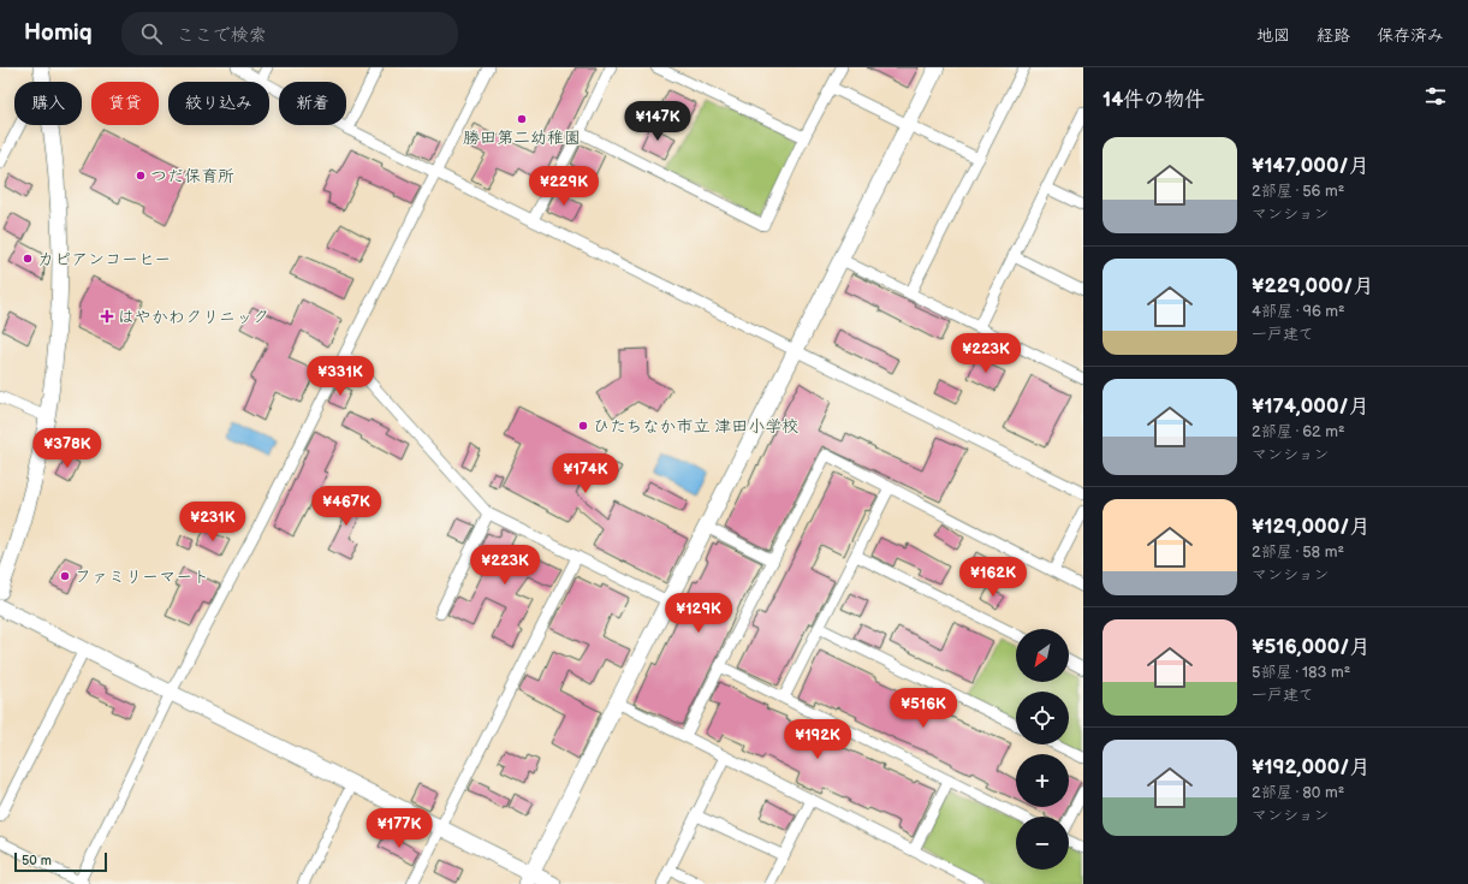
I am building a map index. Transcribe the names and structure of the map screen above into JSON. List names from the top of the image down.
{
  "places": {
    "other": [
      "勝田第二幼稚園",
      "つだ保育所",
      "カピアンコーヒー",
      "ひたちなか市立 津田小学校",
      "ファミリーマート"
    ],
    "health": ["はやかわクリニック"]
  },
  "scale_bar": "50 m",
  "north": "bottom left",
  "page": {
    "header": "Homiq",
    "search": "ここで検索",
    "nav": ["地図", "経路", "保存済み"],
    "heading": "14件の物件",
    "chip": [
      "購入",
      "賃貸",
      "絞り込み",
      "新着"
    ],
    "price": [
      "¥147K",
      "¥229K",
      "¥223K",
      "¥331K",
      "¥378K",
      "¥174K",
      "¥467K",
      "¥231K",
      "¥223K",
      "¥162K",
      "¥129K",
      "¥516K",
      "¥192K",
      "¥177K"
    ],
    "list": [
      {
        "name": "¥147,000/月",
        "note": "2部屋 · 56 m² · マンション"
      },
      {
        "name": "¥229,000/月",
        "note": "4部屋 · 96 m² · 一戸建て"
      },
      {
        "name": "¥174,000/月",
        "note": "2部屋 · 62 m² · マンション"
      },
      {
        "name": "¥129,000/月",
        "note": "2部屋 · 58 m² · マンション"
      },
      {
        "name": "¥516,000/月",
        "note": "5部屋 · 183 m² · 一戸建て"
      },
      {
        "name": "¥192,000/月",
        "note": "2部屋 · 80 m² · マンション"
      }
    ],
    "map_buttons": ["+", "−"],
    "scale": "50 m"
  }
}
